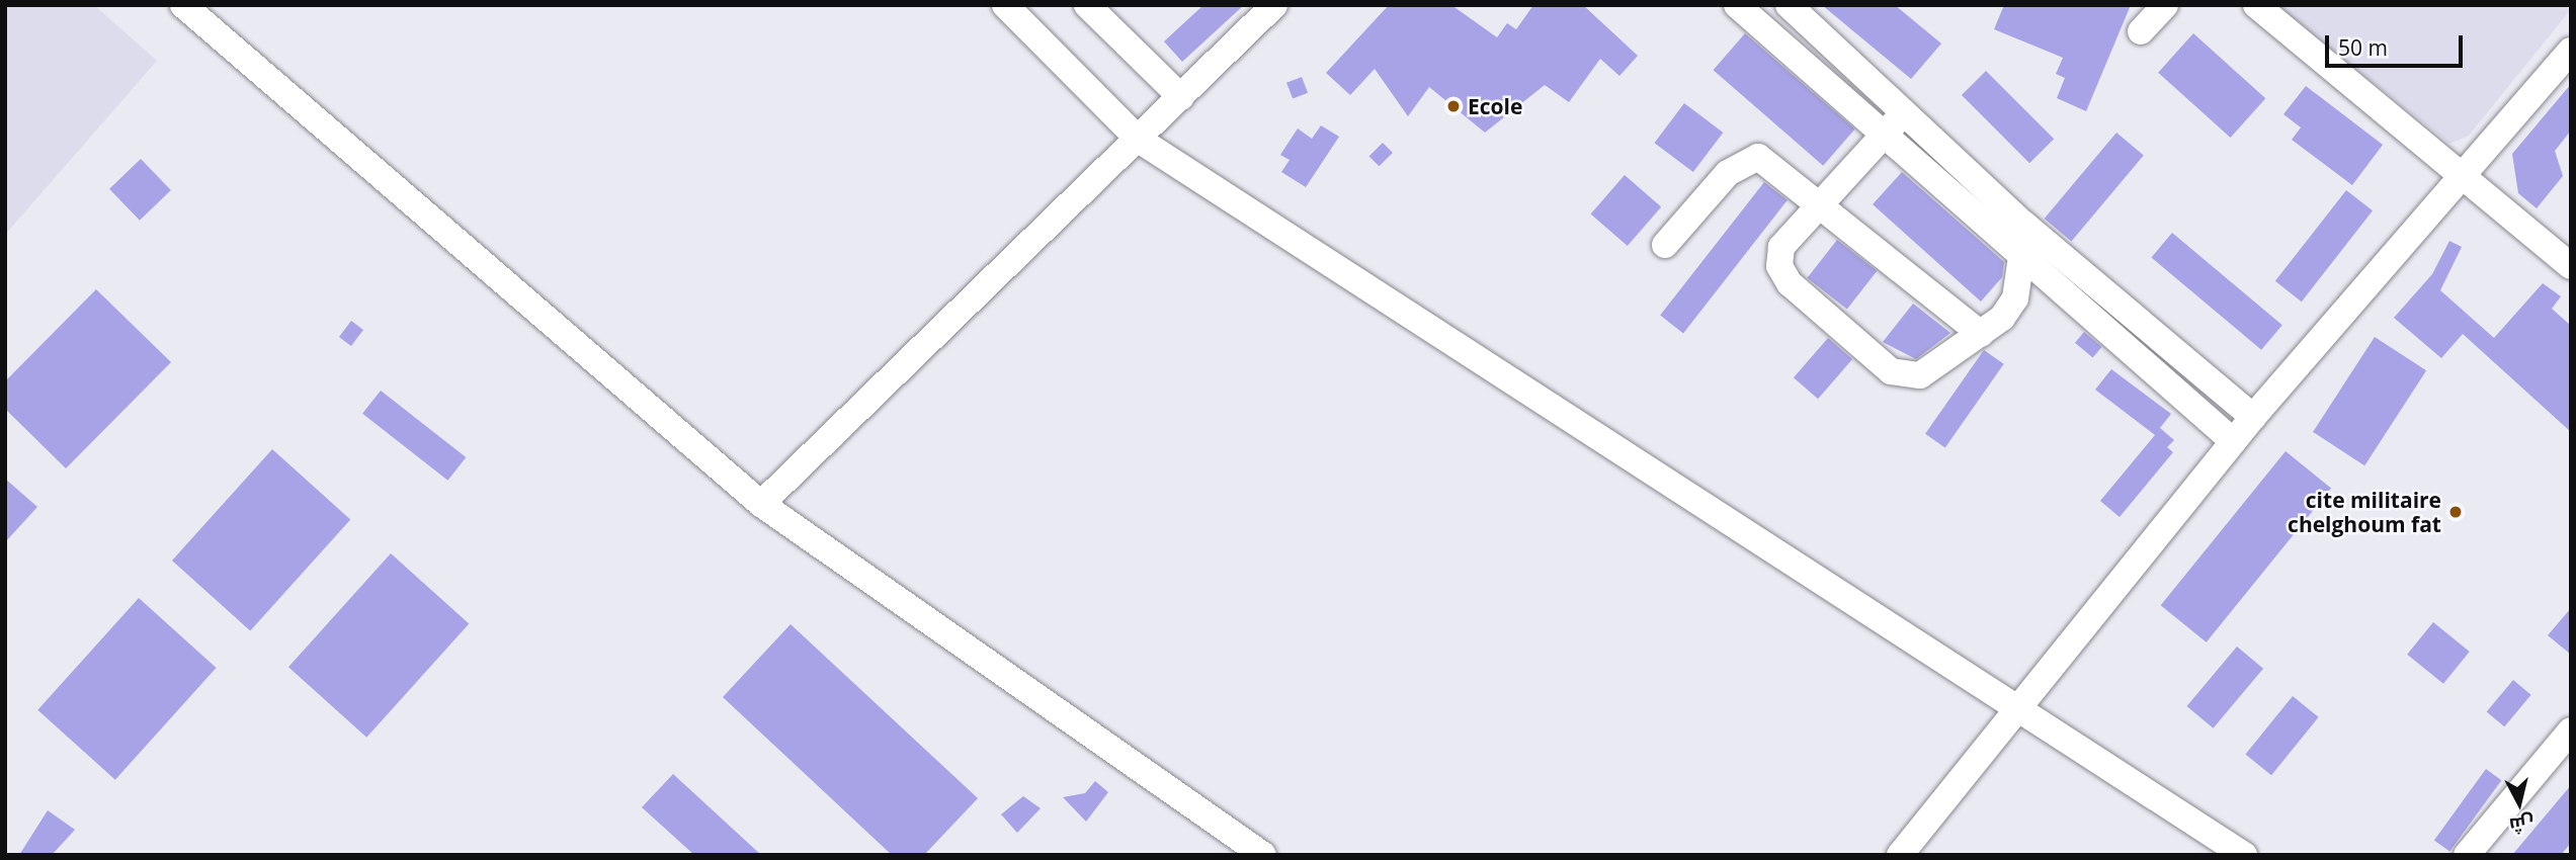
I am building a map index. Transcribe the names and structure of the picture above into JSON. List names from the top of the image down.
{
  "places": ["Ecole", "cite militaire chelghoum fat"],
  "scale_bar": "50 m",
  "north": "bottom"
}
